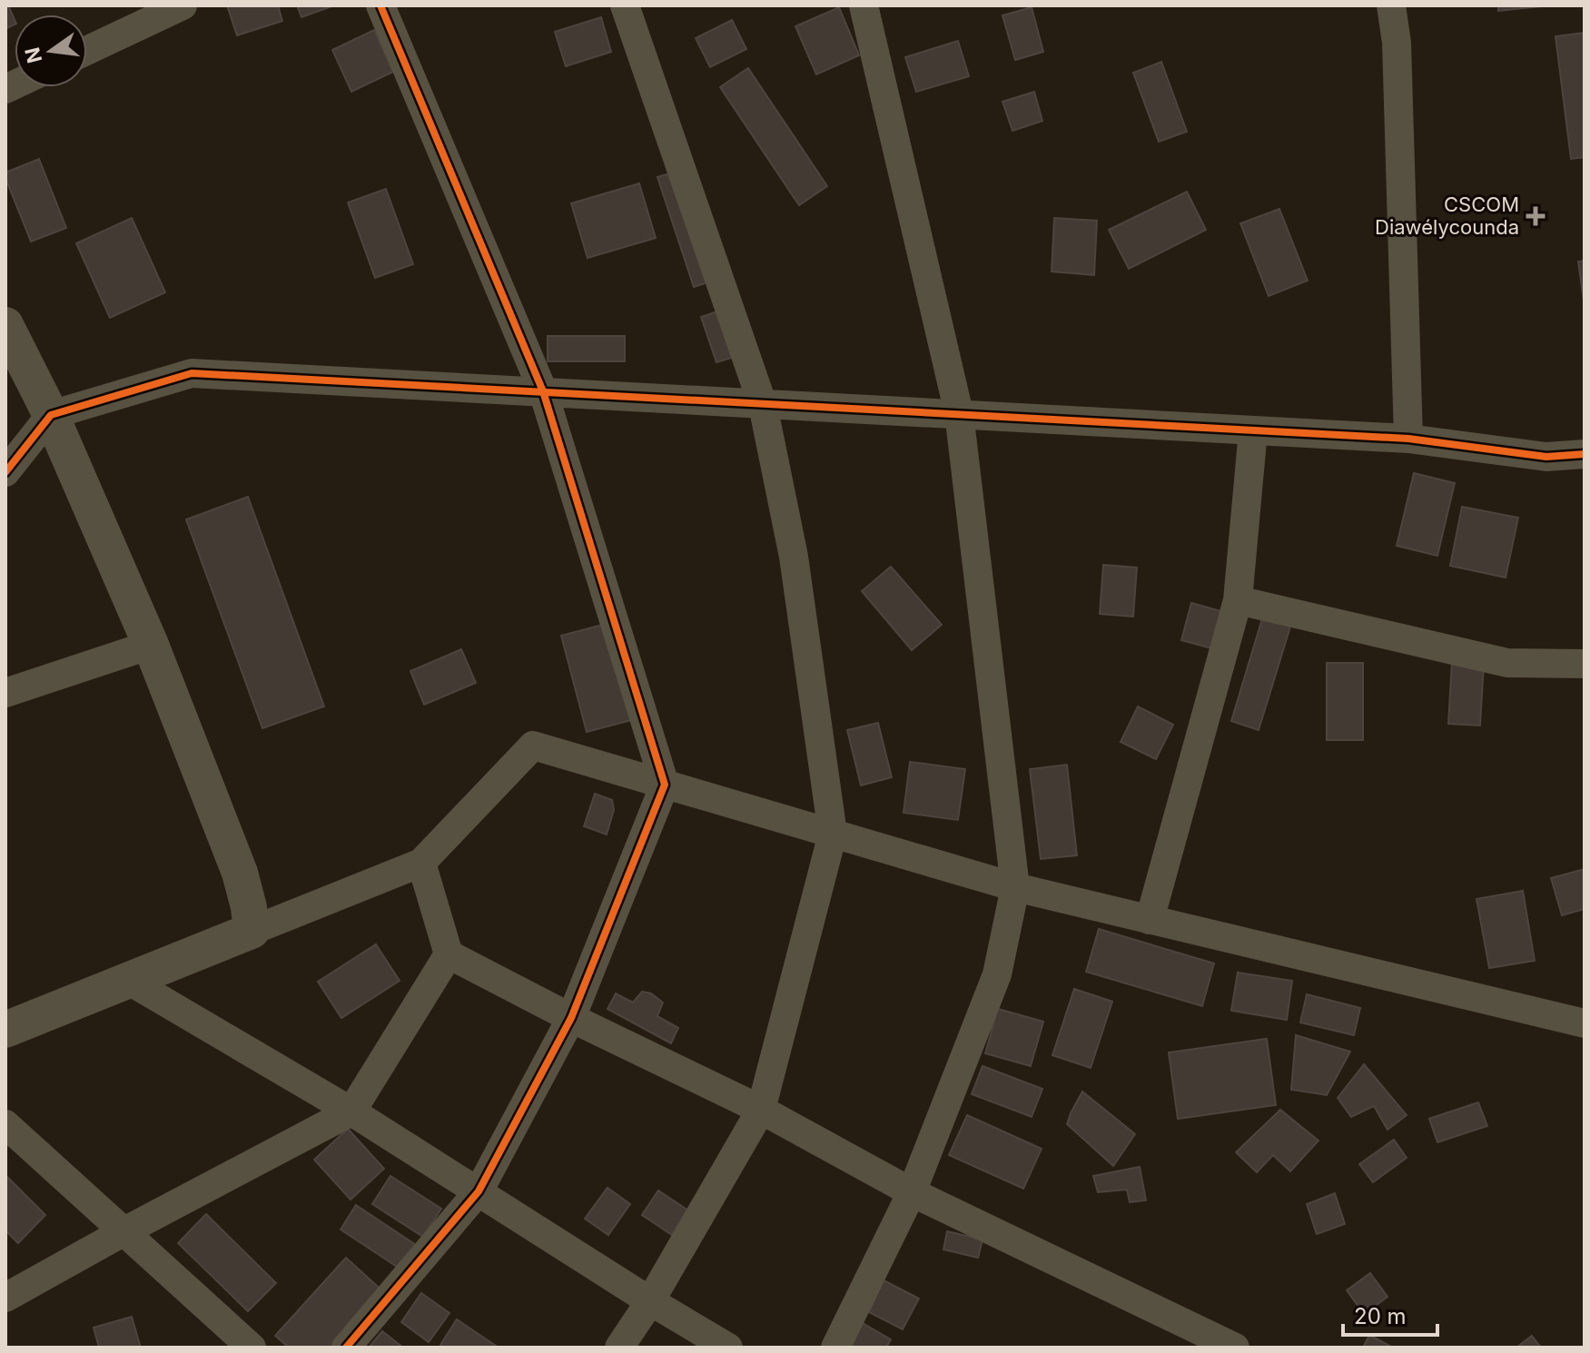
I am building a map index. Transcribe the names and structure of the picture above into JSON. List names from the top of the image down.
{
  "places": {
    "health": ["CSCOM Diawélycounda"]
  },
  "scale_bar": "20 m",
  "north": "left"
}
